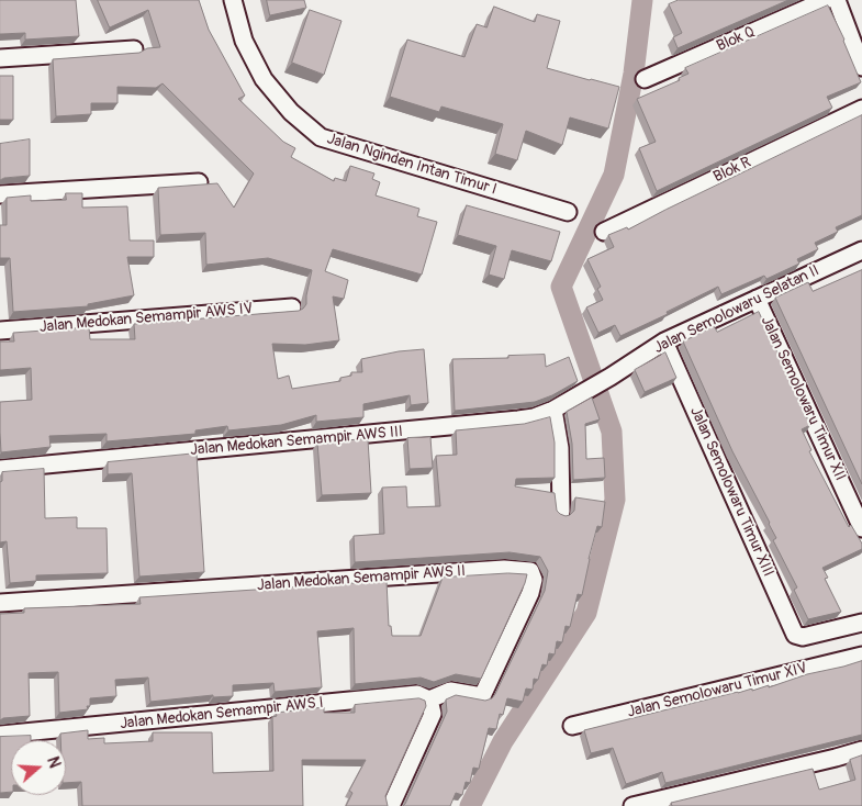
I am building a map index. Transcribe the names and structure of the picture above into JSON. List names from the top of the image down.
{
  "streets": {
    "street": [
      "Blok Q",
      "Jalan Nginden Intan Timur I",
      "Blok R",
      "Jalan Semolowaru Selatan II",
      "Jalan Medokan Semampir AWS IV",
      "Jalan Semolowaru Timur XII",
      "Jalan Medokan Semampir AWS III",
      "Jalan Semolowaru Timur XIII",
      "Jalan Medokan Semampir AWS II",
      "Jalan Semolowaru Timur XIV",
      "Jalan Medokan Semampir AWS I"
    ]
  },
  "crossings": [
    ["Jalan Semolowaru Selatan II", "Jalan Semolowaru Timur XII"],
    ["Jalan Semolowaru Selatan II", "Jalan Medokan Semampir AWS III"],
    ["Jalan Semolowaru Selatan II", "Jalan Semolowaru Timur XIII"],
    ["Jalan Semolowaru Timur XIII", "Jalan Semolowaru Timur XIV"],
    ["Jalan Medokan Semampir AWS II", "Jalan Medokan Semampir AWS I"]
  ],
  "north": "right"
}
